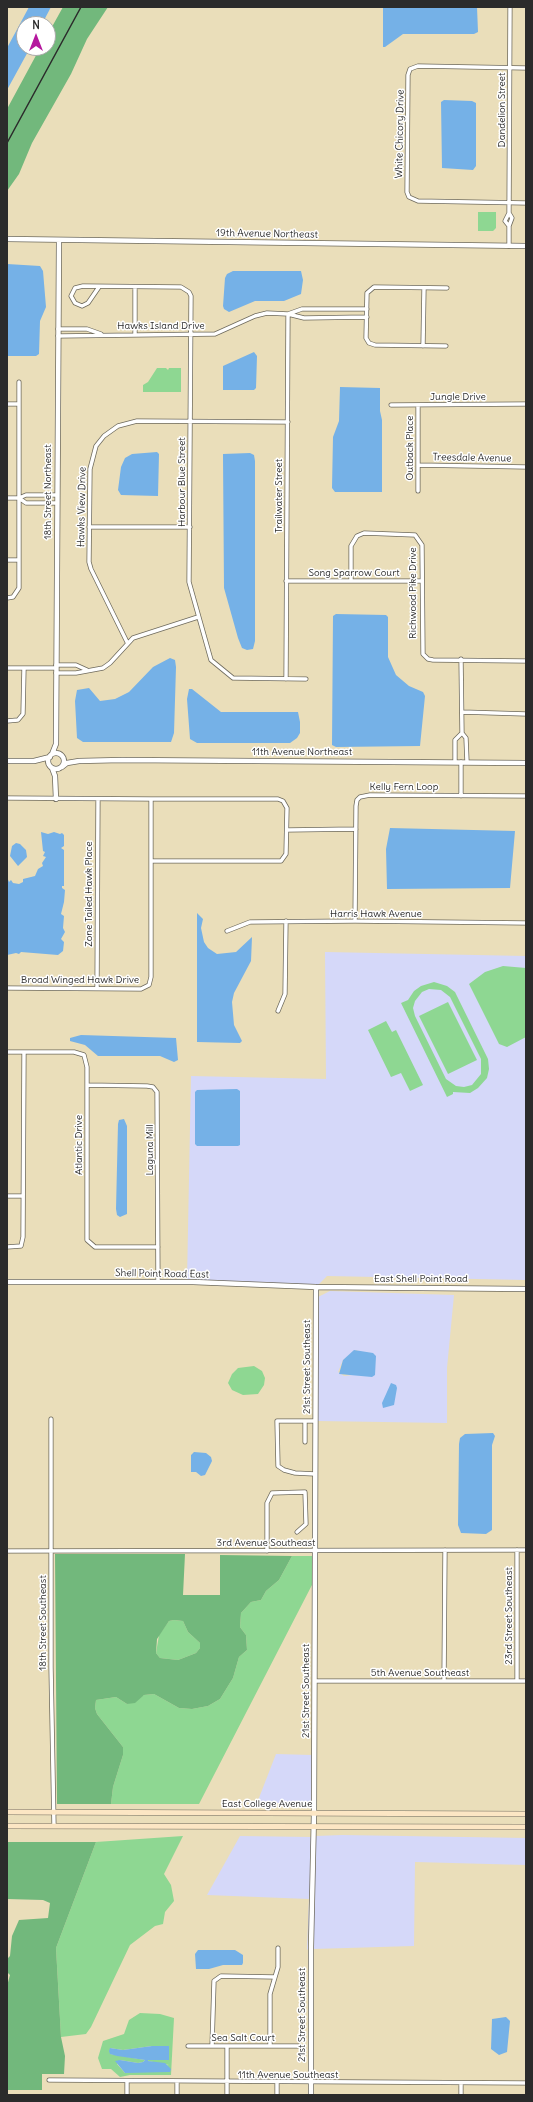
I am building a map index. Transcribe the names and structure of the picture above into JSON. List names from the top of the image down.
{
  "streets": {
    "main road": ["East College Avenue"],
    "street": [
      "Dandelion Street",
      "White Chicory Drive",
      "19th Avenue Northeast",
      "Hawks Island Drive",
      "Jungle Drive",
      "Outback Place",
      "Treesdale Avenue",
      "Harbour Blue Street",
      "18th Street Northeast",
      "Trailwater Street",
      "Hawks View Drive",
      "Song Sparrow Court",
      "Richwood Pike Drive",
      "11th Avenue Northeast",
      "Kelly Fern Loop",
      "Zone Tailed Hawk Place",
      "Harris Hawk Avenue",
      "Broad Winged Hawk Drive",
      "Atlantic Drive",
      "Laguna Mill",
      "Shell Point Road East",
      "East Shell Point Road",
      "21st Street Southeast",
      "3rd Avenue Southeast",
      "23rd Street Southeast",
      "18th Street Southeast",
      "5th Avenue Southeast",
      "Sea Salt Court",
      "11th Avenue Southeast"
    ]
  },
  "crossings": [
    ["Dandelion Street", "White Chicory Drive"],
    ["Dandelion Street", "19th Avenue Northeast"],
    ["19th Avenue Northeast", "18th Street Northeast"],
    ["Hawks Island Drive", "Harbour Blue Street"],
    ["Hawks Island Drive", "18th Street Northeast"],
    ["Hawks Island Drive", "Trailwater Street"],
    ["Jungle Drive", "Outback Place"],
    ["Outback Place", "Treesdale Avenue"],
    ["Harbour Blue Street", "Trailwater Street"],
    ["Harbour Blue Street", "Hawks View Drive"],
    ["18th Street Northeast", "11th Avenue Northeast"],
    ["Trailwater Street", "Hawks View Drive"],
    ["Trailwater Street", "Song Sparrow Court"],
    ["Song Sparrow Court", "Richwood Pike Drive"],
    ["Kelly Fern Loop", "Harris Hawk Avenue"],
    ["Zone Tailed Hawk Place", "Broad Winged Hawk Drive"],
    ["Atlantic Drive", "Laguna Mill"],
    ["Laguna Mill", "Shell Point Road East"],
    ["Shell Point Road East", "East Shell Point Road"],
    ["Shell Point Road East", "21st Street Southeast"],
    ["East Shell Point Road", "21st Street Southeast"],
    ["21st Street Southeast", "3rd Avenue Southeast"],
    ["21st Street Southeast", "5th Avenue Southeast"],
    ["21st Street Southeast", "East College Avenue"],
    ["21st Street Southeast", "11th Avenue Southeast"],
    ["3rd Avenue Southeast", "23rd Street Southeast"],
    ["3rd Avenue Southeast", "18th Street Southeast"],
    ["23rd Street Southeast", "5th Avenue Southeast"],
    ["18th Street Southeast", "East College Avenue"]
  ],
  "north": "top"
}
